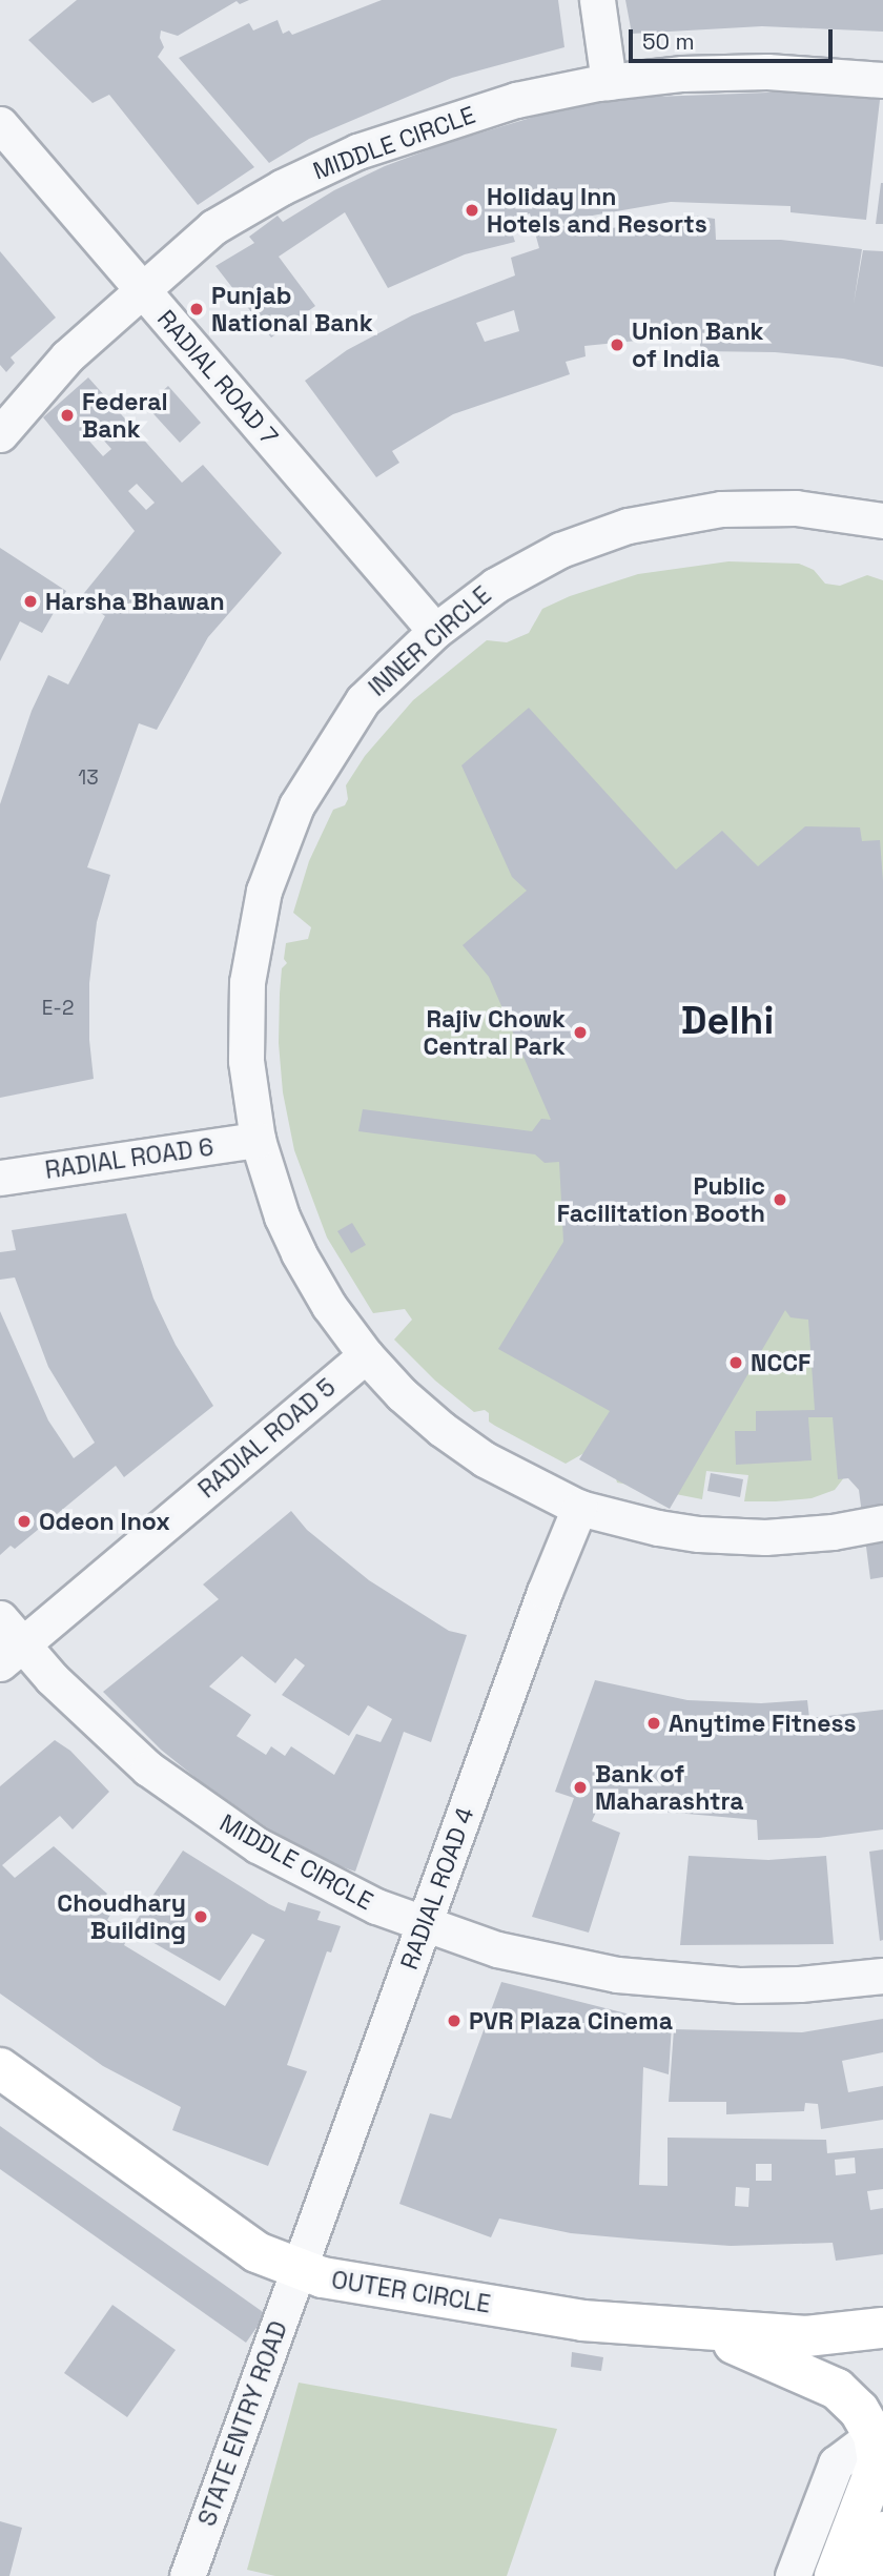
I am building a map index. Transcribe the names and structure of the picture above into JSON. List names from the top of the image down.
{
  "streets": {
    "main road": ["OUTER CIRCLE"],
    "street": [
      "MIDDLE CIRCLE",
      "RADIAL ROAD 7",
      "INNER CIRCLE",
      "RADIAL ROAD 6",
      "RADIAL ROAD 5",
      "RADIAL ROAD 4",
      "STATE ENTRY ROAD"
    ]
  },
  "crossings": [
    ["MIDDLE CIRCLE", "RADIAL ROAD 7"],
    ["MIDDLE CIRCLE", "RADIAL ROAD 5"],
    ["MIDDLE CIRCLE", "RADIAL ROAD 4"],
    ["RADIAL ROAD 7", "INNER CIRCLE"],
    ["INNER CIRCLE", "RADIAL ROAD 6"],
    ["INNER CIRCLE", "RADIAL ROAD 5"],
    ["INNER CIRCLE", "RADIAL ROAD 4"],
    ["RADIAL ROAD 4", "OUTER CIRCLE"],
    ["RADIAL ROAD 4", "STATE ENTRY ROAD"],
    ["OUTER CIRCLE", "STATE ENTRY ROAD"]
  ],
  "districts": ["Delhi"],
  "places": [
    "Holiday Inn Hotels and Resorts",
    "Punjab National Bank",
    "Union Bank of India",
    "Federal Bank",
    "Harsha Bhawan",
    "Rajiv Chowk Central Park",
    "Public Facilitation Booth",
    "NCCF",
    "Odeon Inox",
    "Anytime Fitness",
    "Bank of Maharashtra",
    "Choudhary Building",
    "PVR Plaza Cinema"
  ],
  "house_numbers": ["13", "E-2"],
  "scale_bar": "50 m"
}
